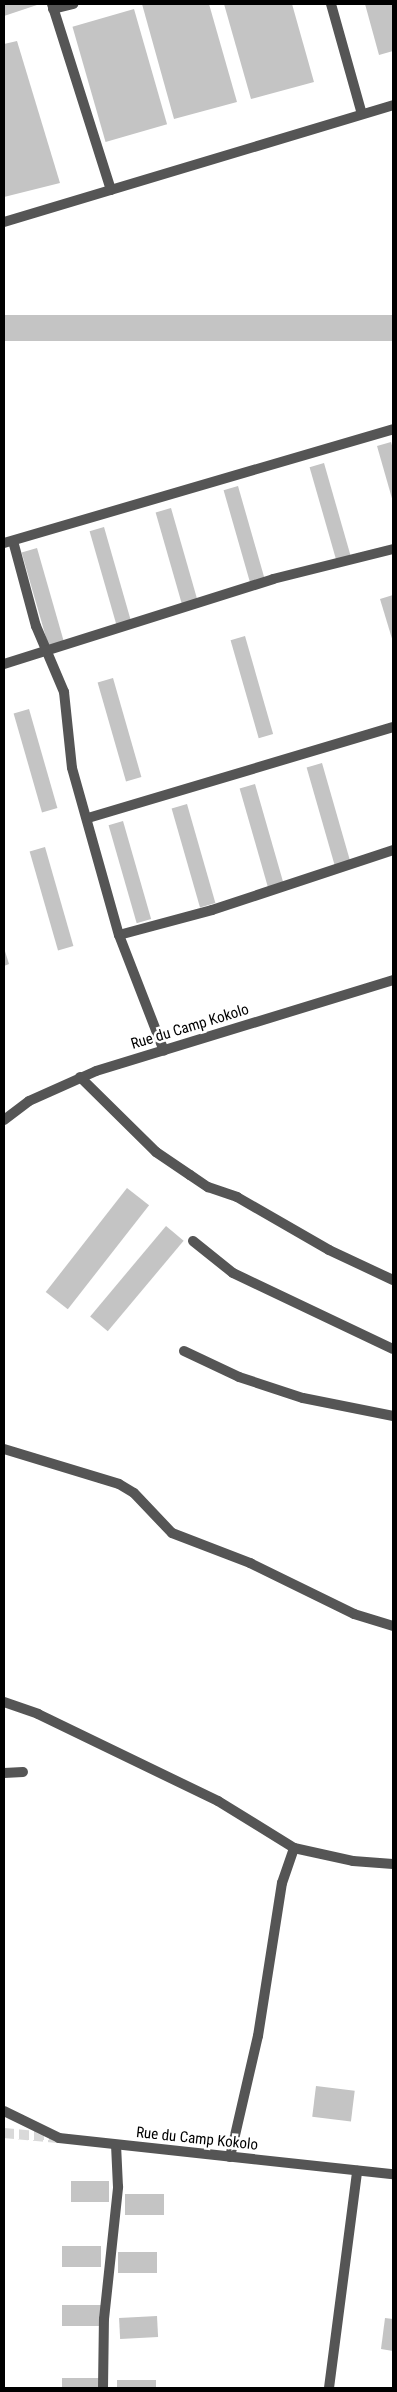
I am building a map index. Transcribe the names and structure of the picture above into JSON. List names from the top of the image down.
{
  "streets": {
    "street": ["Rue du Camp Kokolo"]
  }
}
